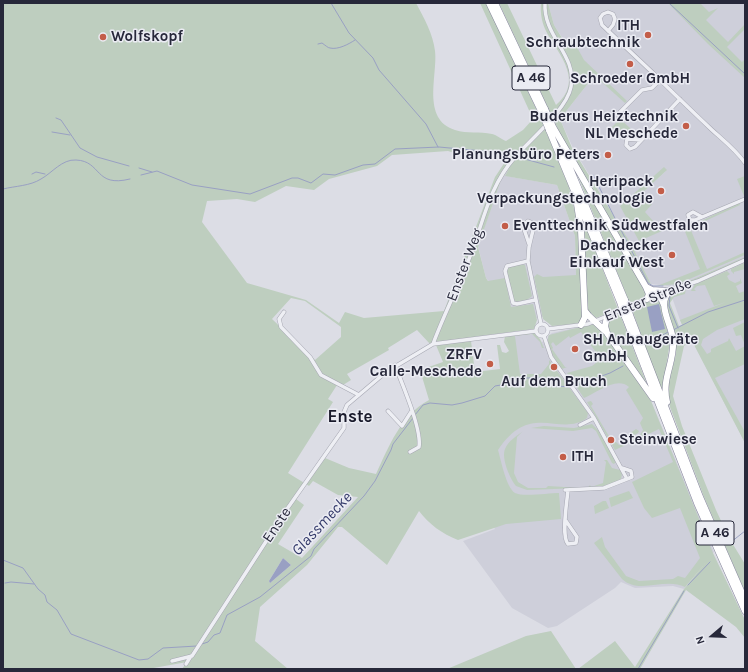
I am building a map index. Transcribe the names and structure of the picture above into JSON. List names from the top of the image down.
{
  "streets": {
    "highway": ["A 46"],
    "street": ["Enster Weg", "Enster Straße", "Enste"]
  },
  "crossings": [
    ["Enster Weg", "Enste"]
  ],
  "districts": ["Enste"],
  "water": ["Glassmecke"],
  "places": [
    "ITH Schraubtechnik",
    "Wolfskopf",
    "Schroeder GmbH",
    "Buderus Heiztechnik NL Meschede",
    "Planungsbüro Peters",
    "Heripack Verpackungstechnologie",
    "Eventtechnik Südwestfalen",
    "Dachdecker Einkauf West",
    "SH Anbaugeräte GmbH",
    "ZRFV Calle-Meschede",
    "Auf dem Bruch",
    "Steinwiese",
    "ITH"
  ],
  "north": "left"
}
